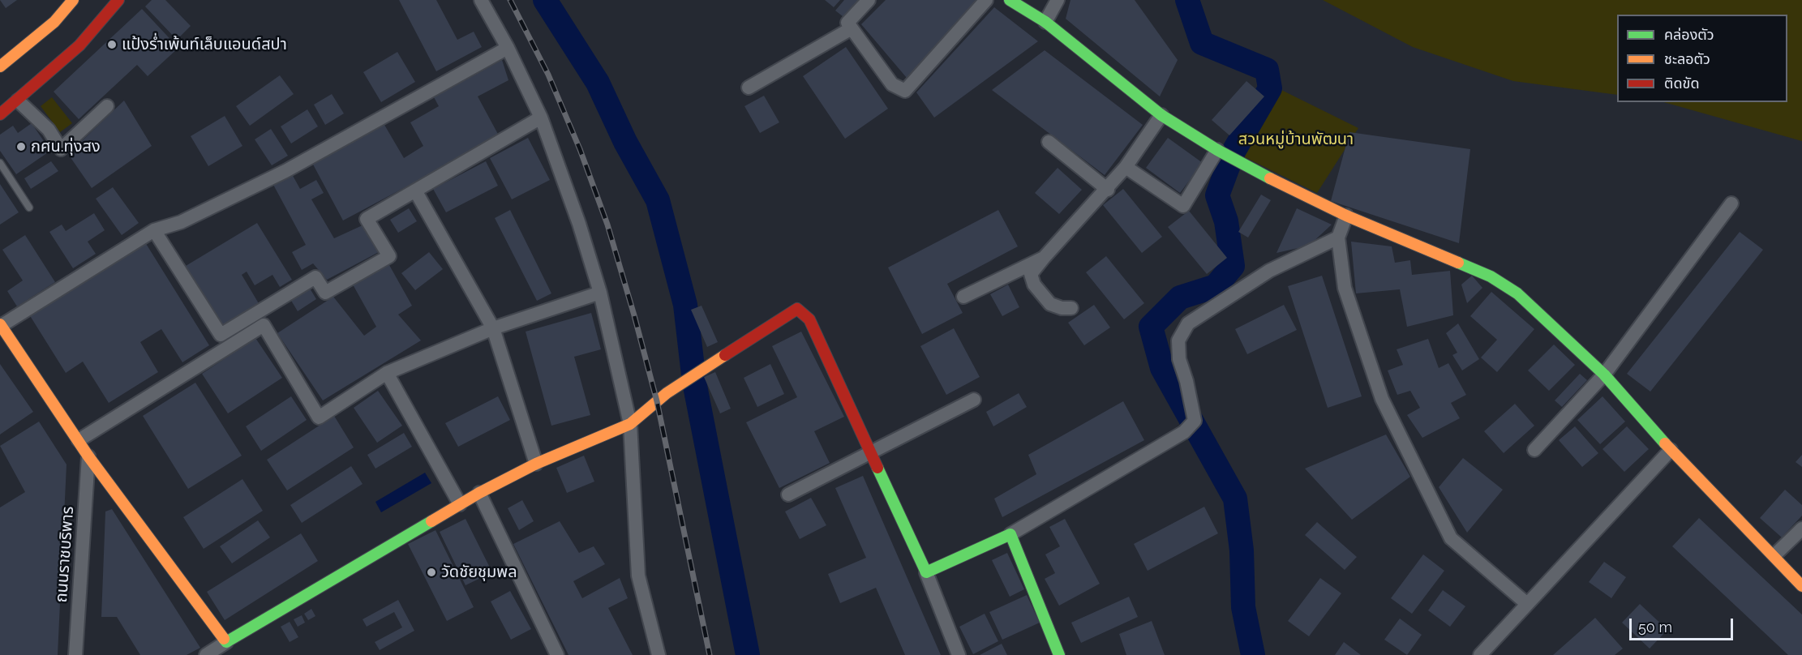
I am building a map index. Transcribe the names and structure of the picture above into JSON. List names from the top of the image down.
{
  "streets": {
    "street": ["ถนนราชบริพาร"]
  },
  "parks": ["สวนหมู่บ้านพัฒนา"],
  "places": ["แป้งร่ำเพ้นท์เล็บแอนด์สปา", "กศน.ทุ่งสง", "วัดชัยชุมพล"],
  "legend": ["คล่องตัว", "ชะลอตัว", "ติดขัด"],
  "scale_bar": "50 m"
}
